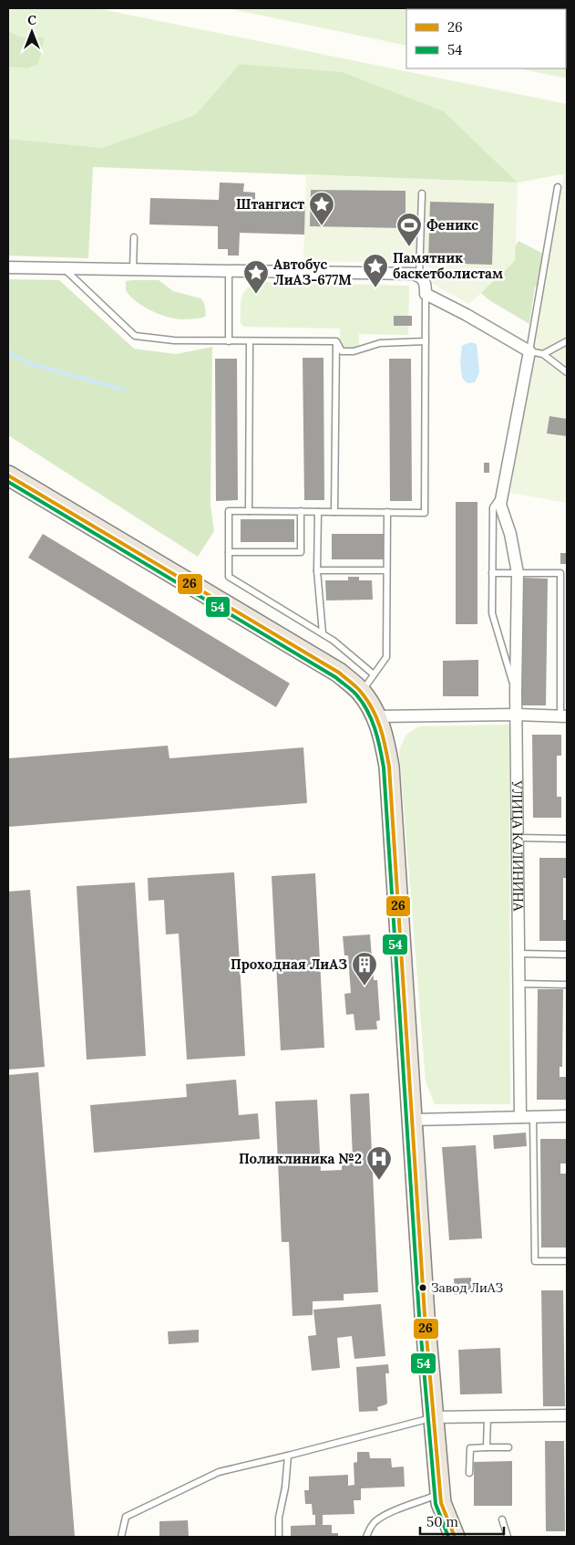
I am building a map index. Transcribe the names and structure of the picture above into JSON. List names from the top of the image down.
{
  "streets": {
    "street": ["УЛИЦА КАЛИНИНА"]
  },
  "places": {
    "place": ["Штангист", "Памятник баскетболистам", "Автобус ЛиАЗ-677М"],
    "sports": ["Феникс"],
    "building": ["Проходная ЛиАЗ"],
    "hospital": ["Поликлиника №2"],
    "other": ["Завод ЛиАЗ"]
  },
  "lines": ["transit line 26", "transit line 54"],
  "legend": ["26", "54"],
  "scale_bar": "50 m",
  "north": "top"
}
